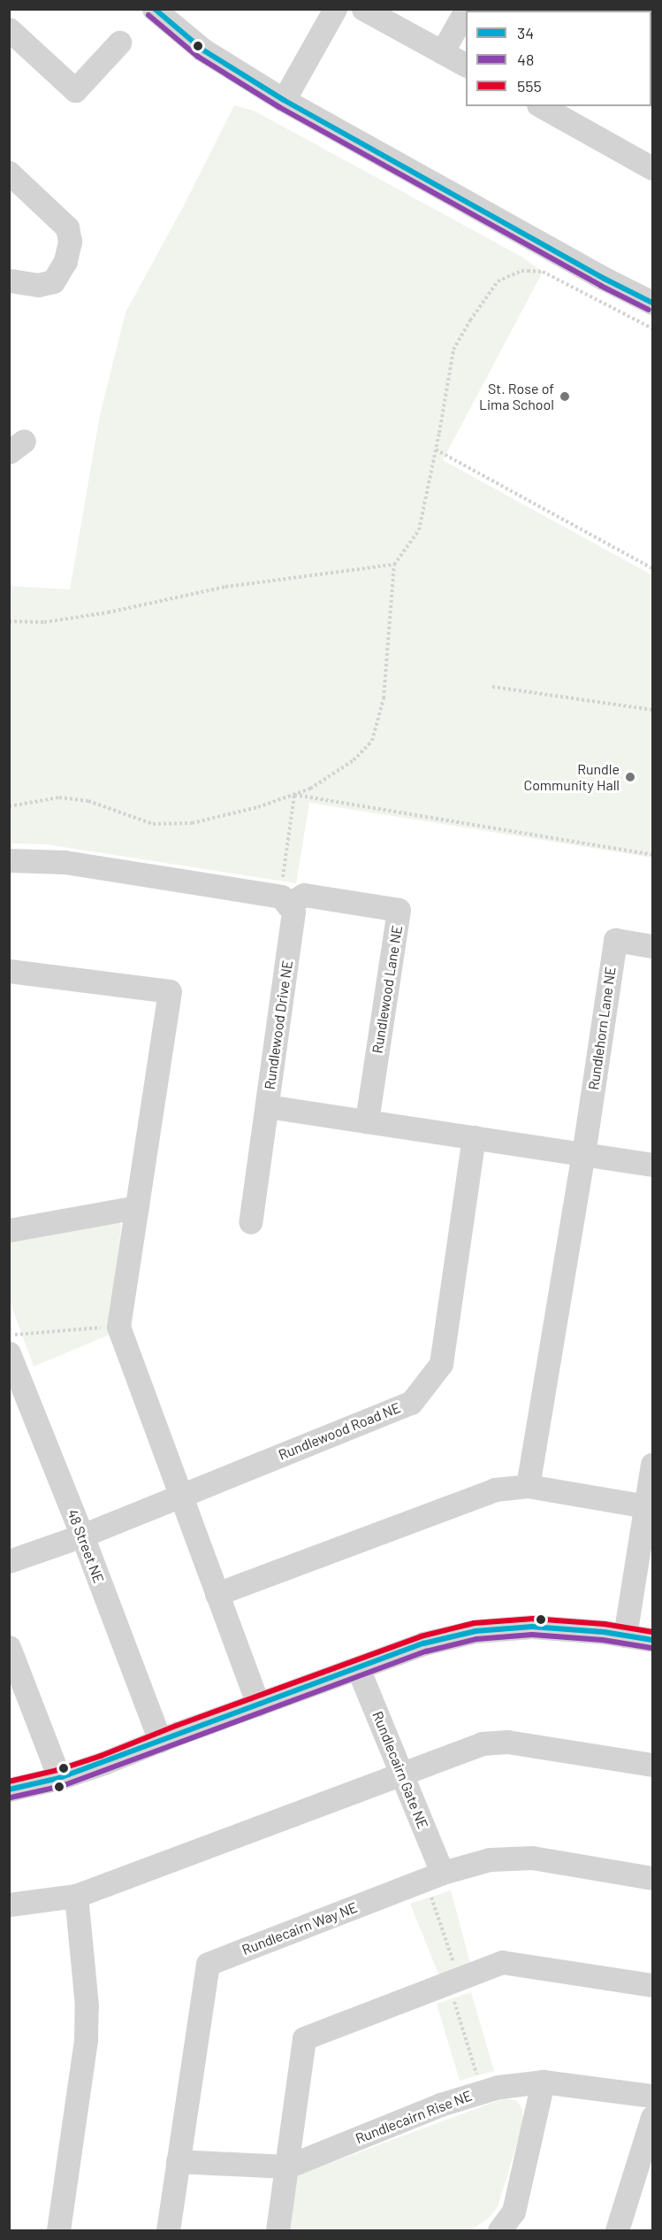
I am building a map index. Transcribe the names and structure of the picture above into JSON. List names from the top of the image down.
{
  "streets": {
    "street": [
      "Rundlewood Lane NE",
      "Rundlewood Drive NE",
      "Rundlehorn Lane NE",
      "Rundlewood Road NE",
      "48 Street NE",
      "Rundlecairn Gate NE",
      "Rundlecairn Way NE",
      "Rundlecairn Rise NE"
    ]
  },
  "crossings": [
    ["Rundlewood Lane NE", "Rundlewood Drive NE"],
    ["Rundlewood Drive NE", "Rundlehorn Lane NE"],
    ["Rundlewood Drive NE", "Rundlewood Road NE"],
    ["Rundlewood Road NE", "48 Street NE"],
    ["Rundlecairn Gate NE", "Rundlecairn Way NE"],
    ["Rundlecairn Way NE", "Rundlecairn Rise NE"]
  ],
  "places": ["St. Rose of Lima School", "Rundle Community Hall"],
  "lines": ["transit line 34", "transit line 48", "transit line 555"],
  "legend": ["34", "48", "555"]
}
